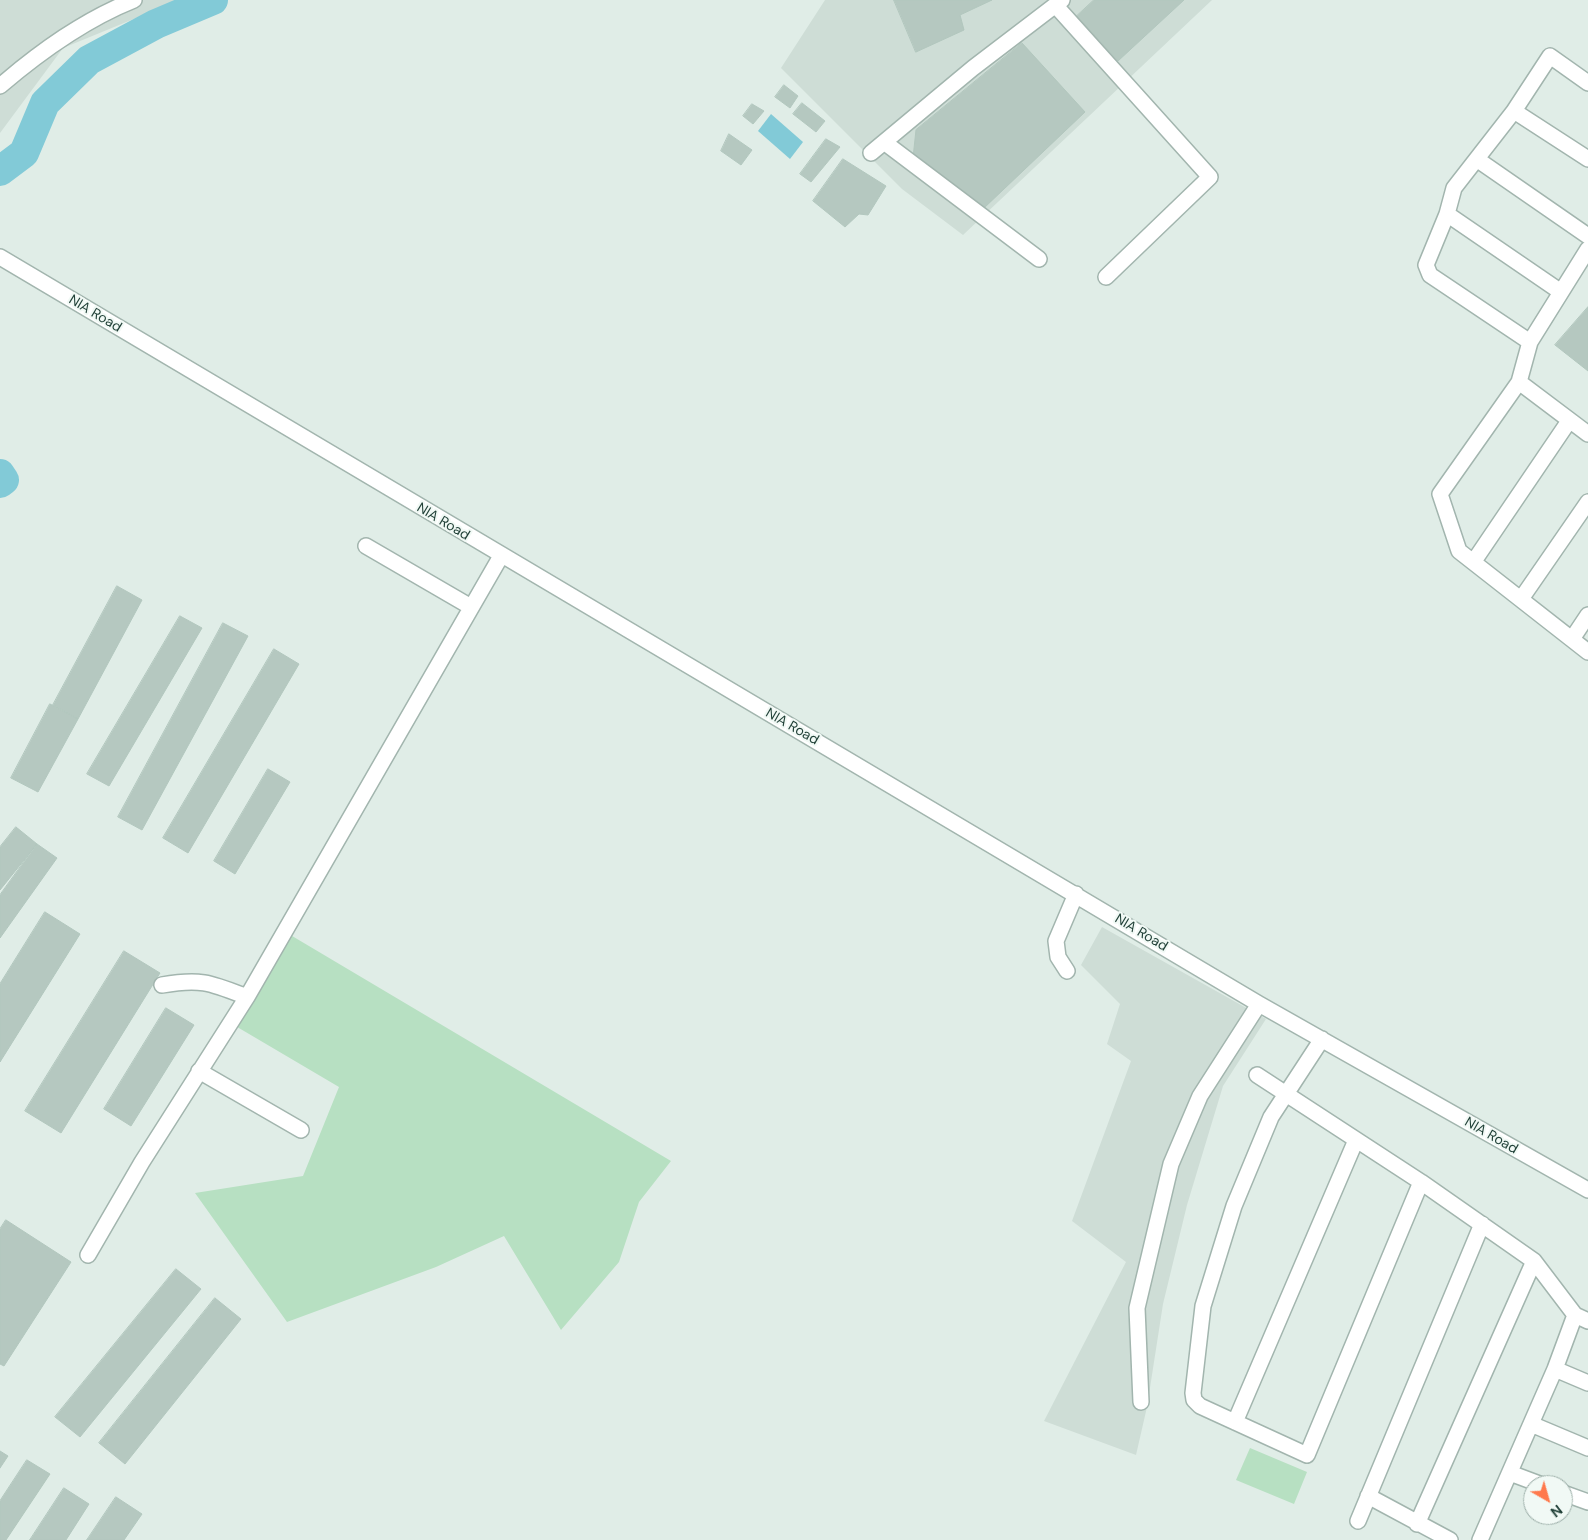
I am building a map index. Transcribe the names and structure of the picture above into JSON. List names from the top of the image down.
{
  "streets": {
    "street": ["NIA Road"]
  },
  "north": "bottom right"
}
